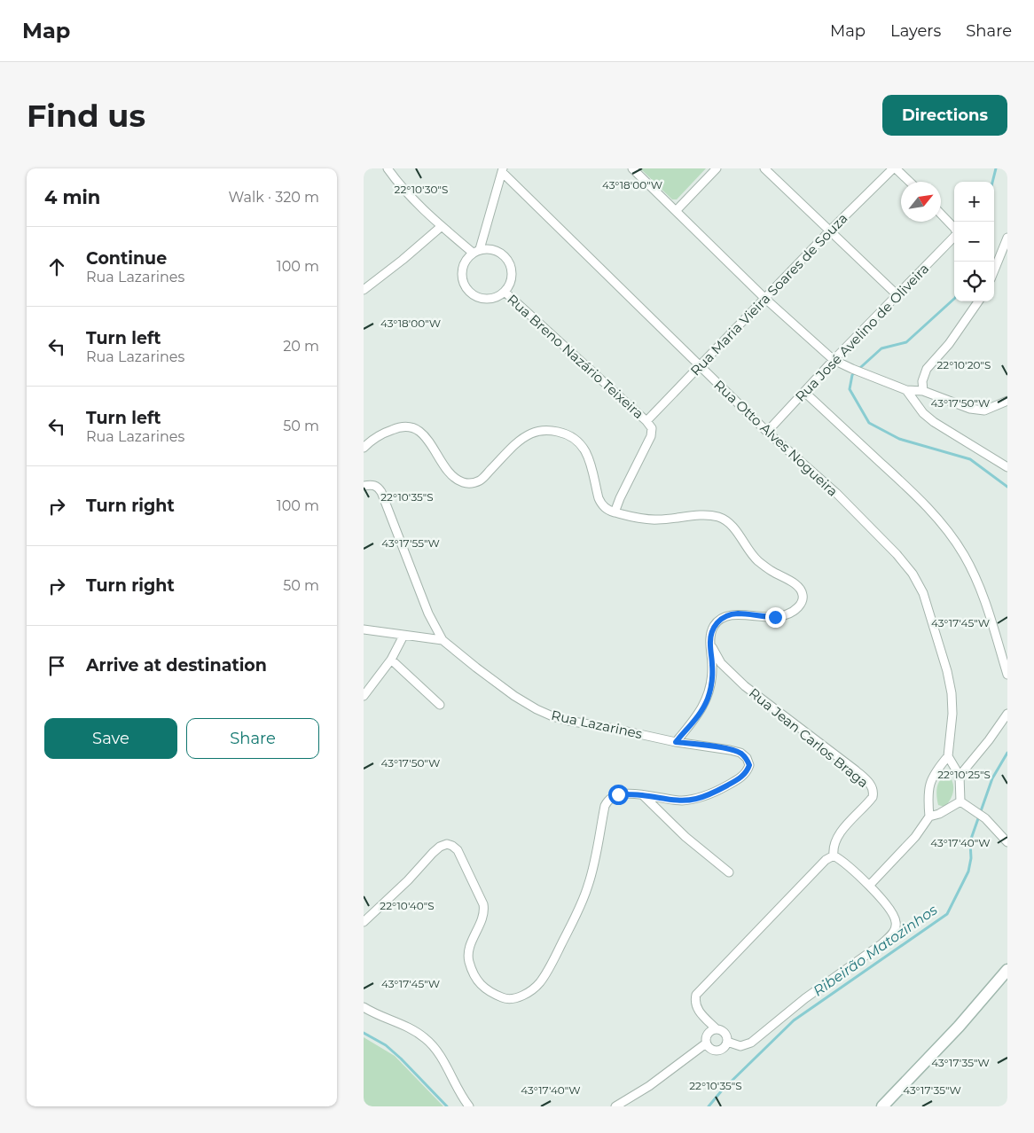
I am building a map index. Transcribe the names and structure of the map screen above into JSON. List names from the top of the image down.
{
  "streets": {
    "street": [
      "Rua Maria Vieira Soares de Souza",
      "Rua José Avelino de Oliveira",
      "Rua Breno Nazário Teixeira",
      "Rua Otto Alves Nogueira",
      "Rua Lazarines",
      "Rua Jean Carlos Braga"
    ]
  },
  "crossings": [
    ["Rua Maria Vieira Soares de Souza", "Rua Breno Nazário Teixeira"],
    ["Rua Maria Vieira Soares de Souza", "Rua Otto Alves Nogueira"],
    ["Rua José Avelino de Oliveira", "Rua Otto Alves Nogueira"]
  ],
  "water": ["Ribeirão Matozinhos"],
  "north": "top right",
  "page": {
    "header": "Map",
    "nav": ["Map", "Layers", "Share"],
    "buttons": [
      "Directions",
      ["Save", "Share"]
    ],
    "title": "Find us",
    "heading": ["4 min", "Walk · 320 m"],
    "map_buttons": ["+", "−"],
    "list": [
      ["Continue", "Rua Lazarines", "100 m"],
      ["Turn left", "Rua Lazarines", "20 m"],
      ["Turn left", "Rua Lazarines", "50 m"],
      ["Turn right", "100 m"],
      ["Turn right", "50 m"],
      "Arrive at destination"
    ]
  },
  "coordinates": [
    "43°18'00\"W",
    "22°10'30\"S",
    "22°10'20\"S",
    "43°17'50\"W",
    "22°10'35\"S",
    "43°17'55\"W",
    "43°17'45\"W",
    "22°10'25\"S",
    "43°17'40\"W",
    "22°10'40\"S",
    "43°17'35\"W"
  ]
}
